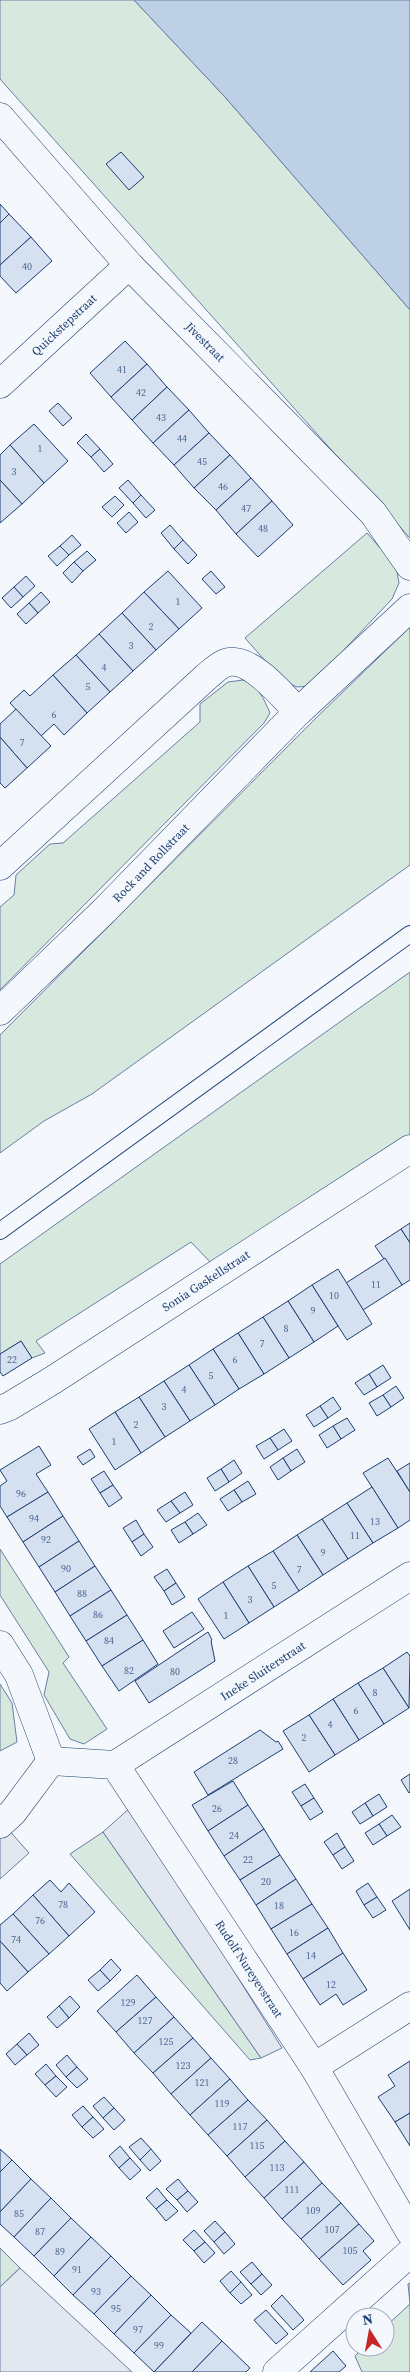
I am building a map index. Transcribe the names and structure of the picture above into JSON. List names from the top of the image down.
{
  "streets": {
    "street": [
      "Quickstepstraat",
      "Jivestraat",
      "Rock and Rollstraat",
      "Sonia Gaskellstraat",
      "Ineke Sluiterstraat",
      "Rudolf Nureyevstraat"
    ]
  },
  "crossings": [
    ["Quickstepstraat", "Jivestraat"],
    ["Ineke Sluiterstraat", "Rudolf Nureyevstraat"]
  ],
  "house_numbers": [
    "40",
    "41",
    "42",
    "43",
    "44",
    "1",
    "45",
    "3",
    "46",
    "47",
    "48",
    "1",
    "2",
    "3",
    "4",
    "5",
    "6",
    "7",
    "11",
    "10",
    "9",
    "8",
    "7",
    "22",
    "6",
    "5",
    "4",
    "3",
    "2",
    "1",
    "96",
    "94",
    "13",
    "11",
    "92",
    "9",
    "90",
    "7",
    "5",
    "88",
    "3",
    "86",
    "1",
    "84",
    "82",
    "80",
    "8",
    "6",
    "4",
    "2",
    "28",
    "26",
    "24",
    "22",
    "20",
    "78",
    "18",
    "76",
    "16",
    "74",
    "14",
    "12",
    "129",
    "127",
    "125",
    "123",
    "121",
    "119",
    "117",
    "115",
    "113",
    "111",
    "109",
    "85",
    "107",
    "87",
    "105",
    "89",
    "91",
    "93",
    "95",
    "97",
    "99"
  ],
  "north": "top"
}
